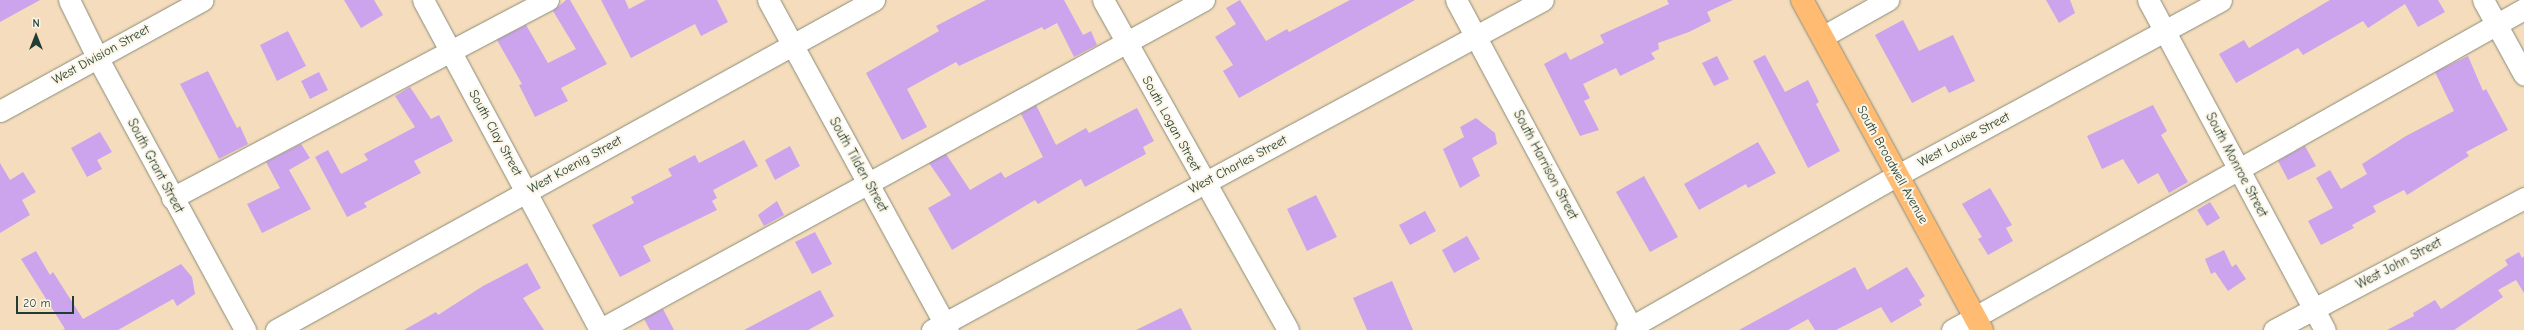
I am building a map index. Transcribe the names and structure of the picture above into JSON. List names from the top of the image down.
{
  "streets": {
    "main road": ["South Broadwell Avenue"],
    "street": [
      "West Division Street",
      "South Logan Street",
      "South Clay Street",
      "West Louise Street",
      "West Koenig Street",
      "South Tilden Street",
      "West Charles Street",
      "South Harrison Street",
      "South Monroe Street",
      "South Grant Street",
      "West John Street"
    ]
  },
  "crossings": [
    ["West Division Street", "South Grant Street"],
    ["South Logan Street", "West Charles Street"],
    ["South Clay Street", "West Koenig Street"],
    ["West Louise Street", "South Harrison Street"],
    ["West Louise Street", "South Broadwell Avenue"],
    ["West Louise Street", "South Monroe Street"],
    ["West Koenig Street", "South Tilden Street"],
    ["South Tilden Street", "West Charles Street"],
    ["West Charles Street", "South Harrison Street"],
    ["South Monroe Street", "West John Street"]
  ],
  "scale_bar": "20 m",
  "north": "top"
}
